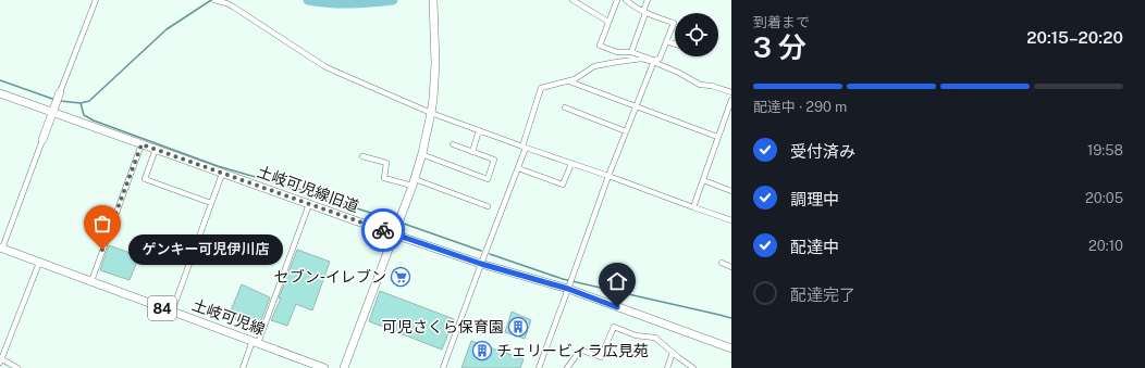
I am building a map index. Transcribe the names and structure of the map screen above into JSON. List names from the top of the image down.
{
  "streets": {
    "street": ["土岐可児線旧道", "84", "土岐可児線"]
  },
  "places": {
    "other": ["ゲンキー可児伊川店"],
    "supermarket": ["セブン-イレブン"],
    "building": ["可児さくら保育園", "チェリービィラ広見苑"]
  },
  "page": {
    "heading": ["3 分", "到着まで", "20:15–20:20"],
    "bar": "配達中 · 290 m",
    "list": [
      ["受付済み", "19:58"],
      ["調理中", "20:05"],
      ["配達中", "20:10"],
      "配達完了"
    ],
    "bubble": "ゲンキー可児伊川店"
  }
}
